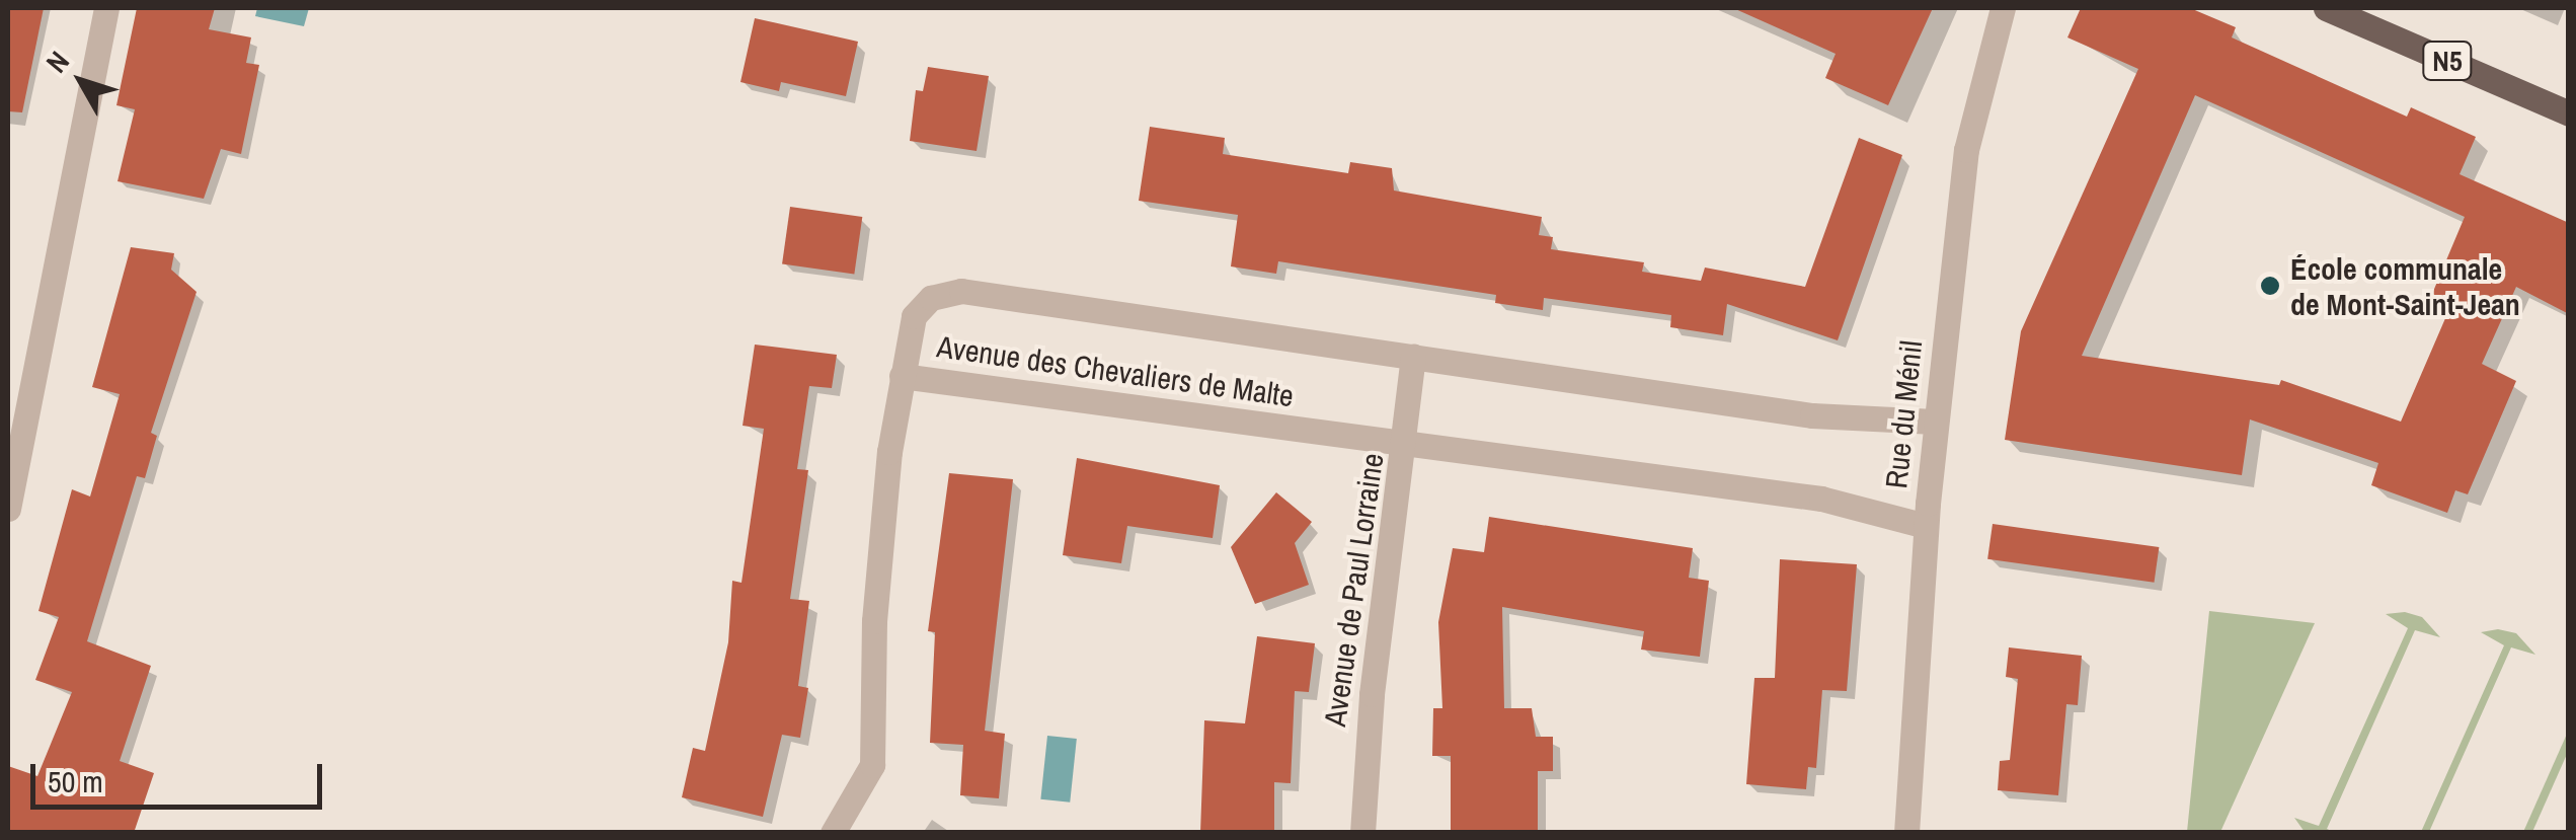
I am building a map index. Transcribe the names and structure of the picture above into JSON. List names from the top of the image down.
{
  "streets": {
    "main road": ["N5"],
    "street": ["Avenue des Chevaliers de Malte", "Rue du Ménil", "Avenue de Paul Lorraine"]
  },
  "crossings": [
    ["Avenue des Chevaliers de Malte", "Rue du Ménil"],
    ["Avenue des Chevaliers de Malte", "Avenue de Paul Lorraine"]
  ],
  "places": ["École communale de Mont-Saint-Jean"],
  "scale_bar": "50 m",
  "north": "top left"
}
